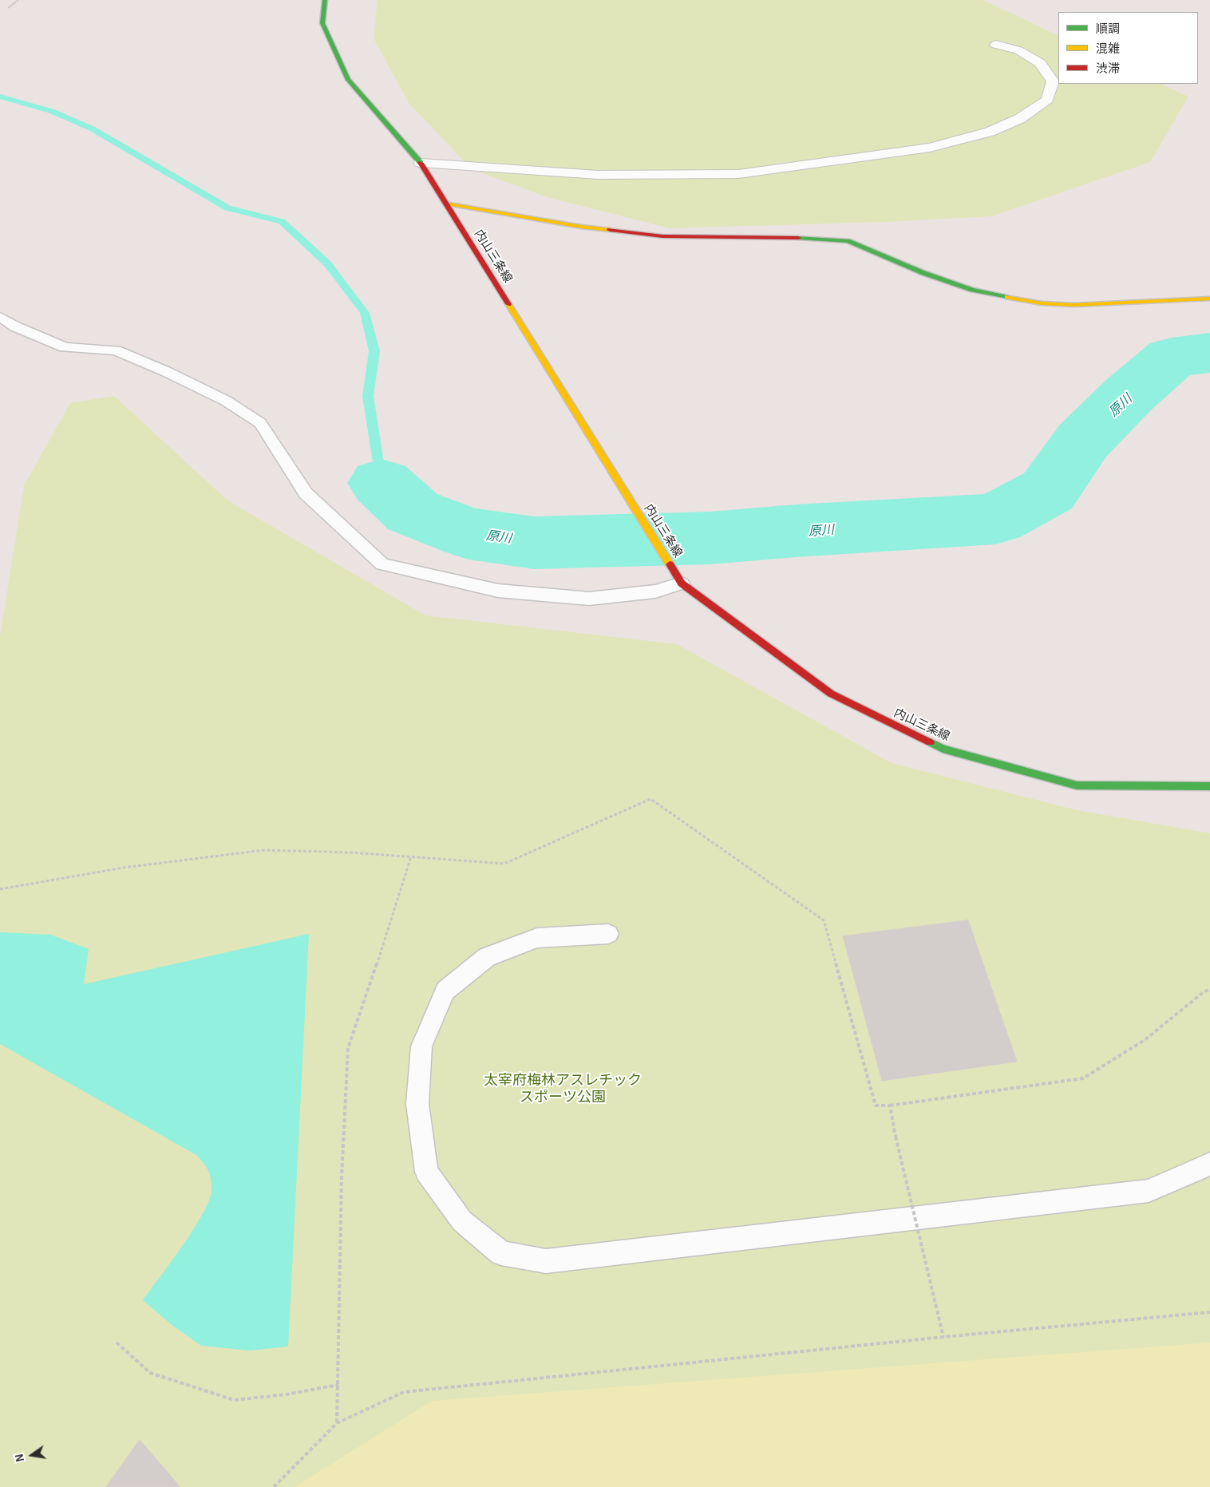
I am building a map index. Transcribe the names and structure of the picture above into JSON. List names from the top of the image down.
{
  "streets": {
    "main road": ["内山三条線"]
  },
  "water": ["原川"],
  "parks": ["太宰府梅林アスレチック スポーツ公園"],
  "legend": ["順調", "混雑", "渋滞"],
  "north": "left"
}
